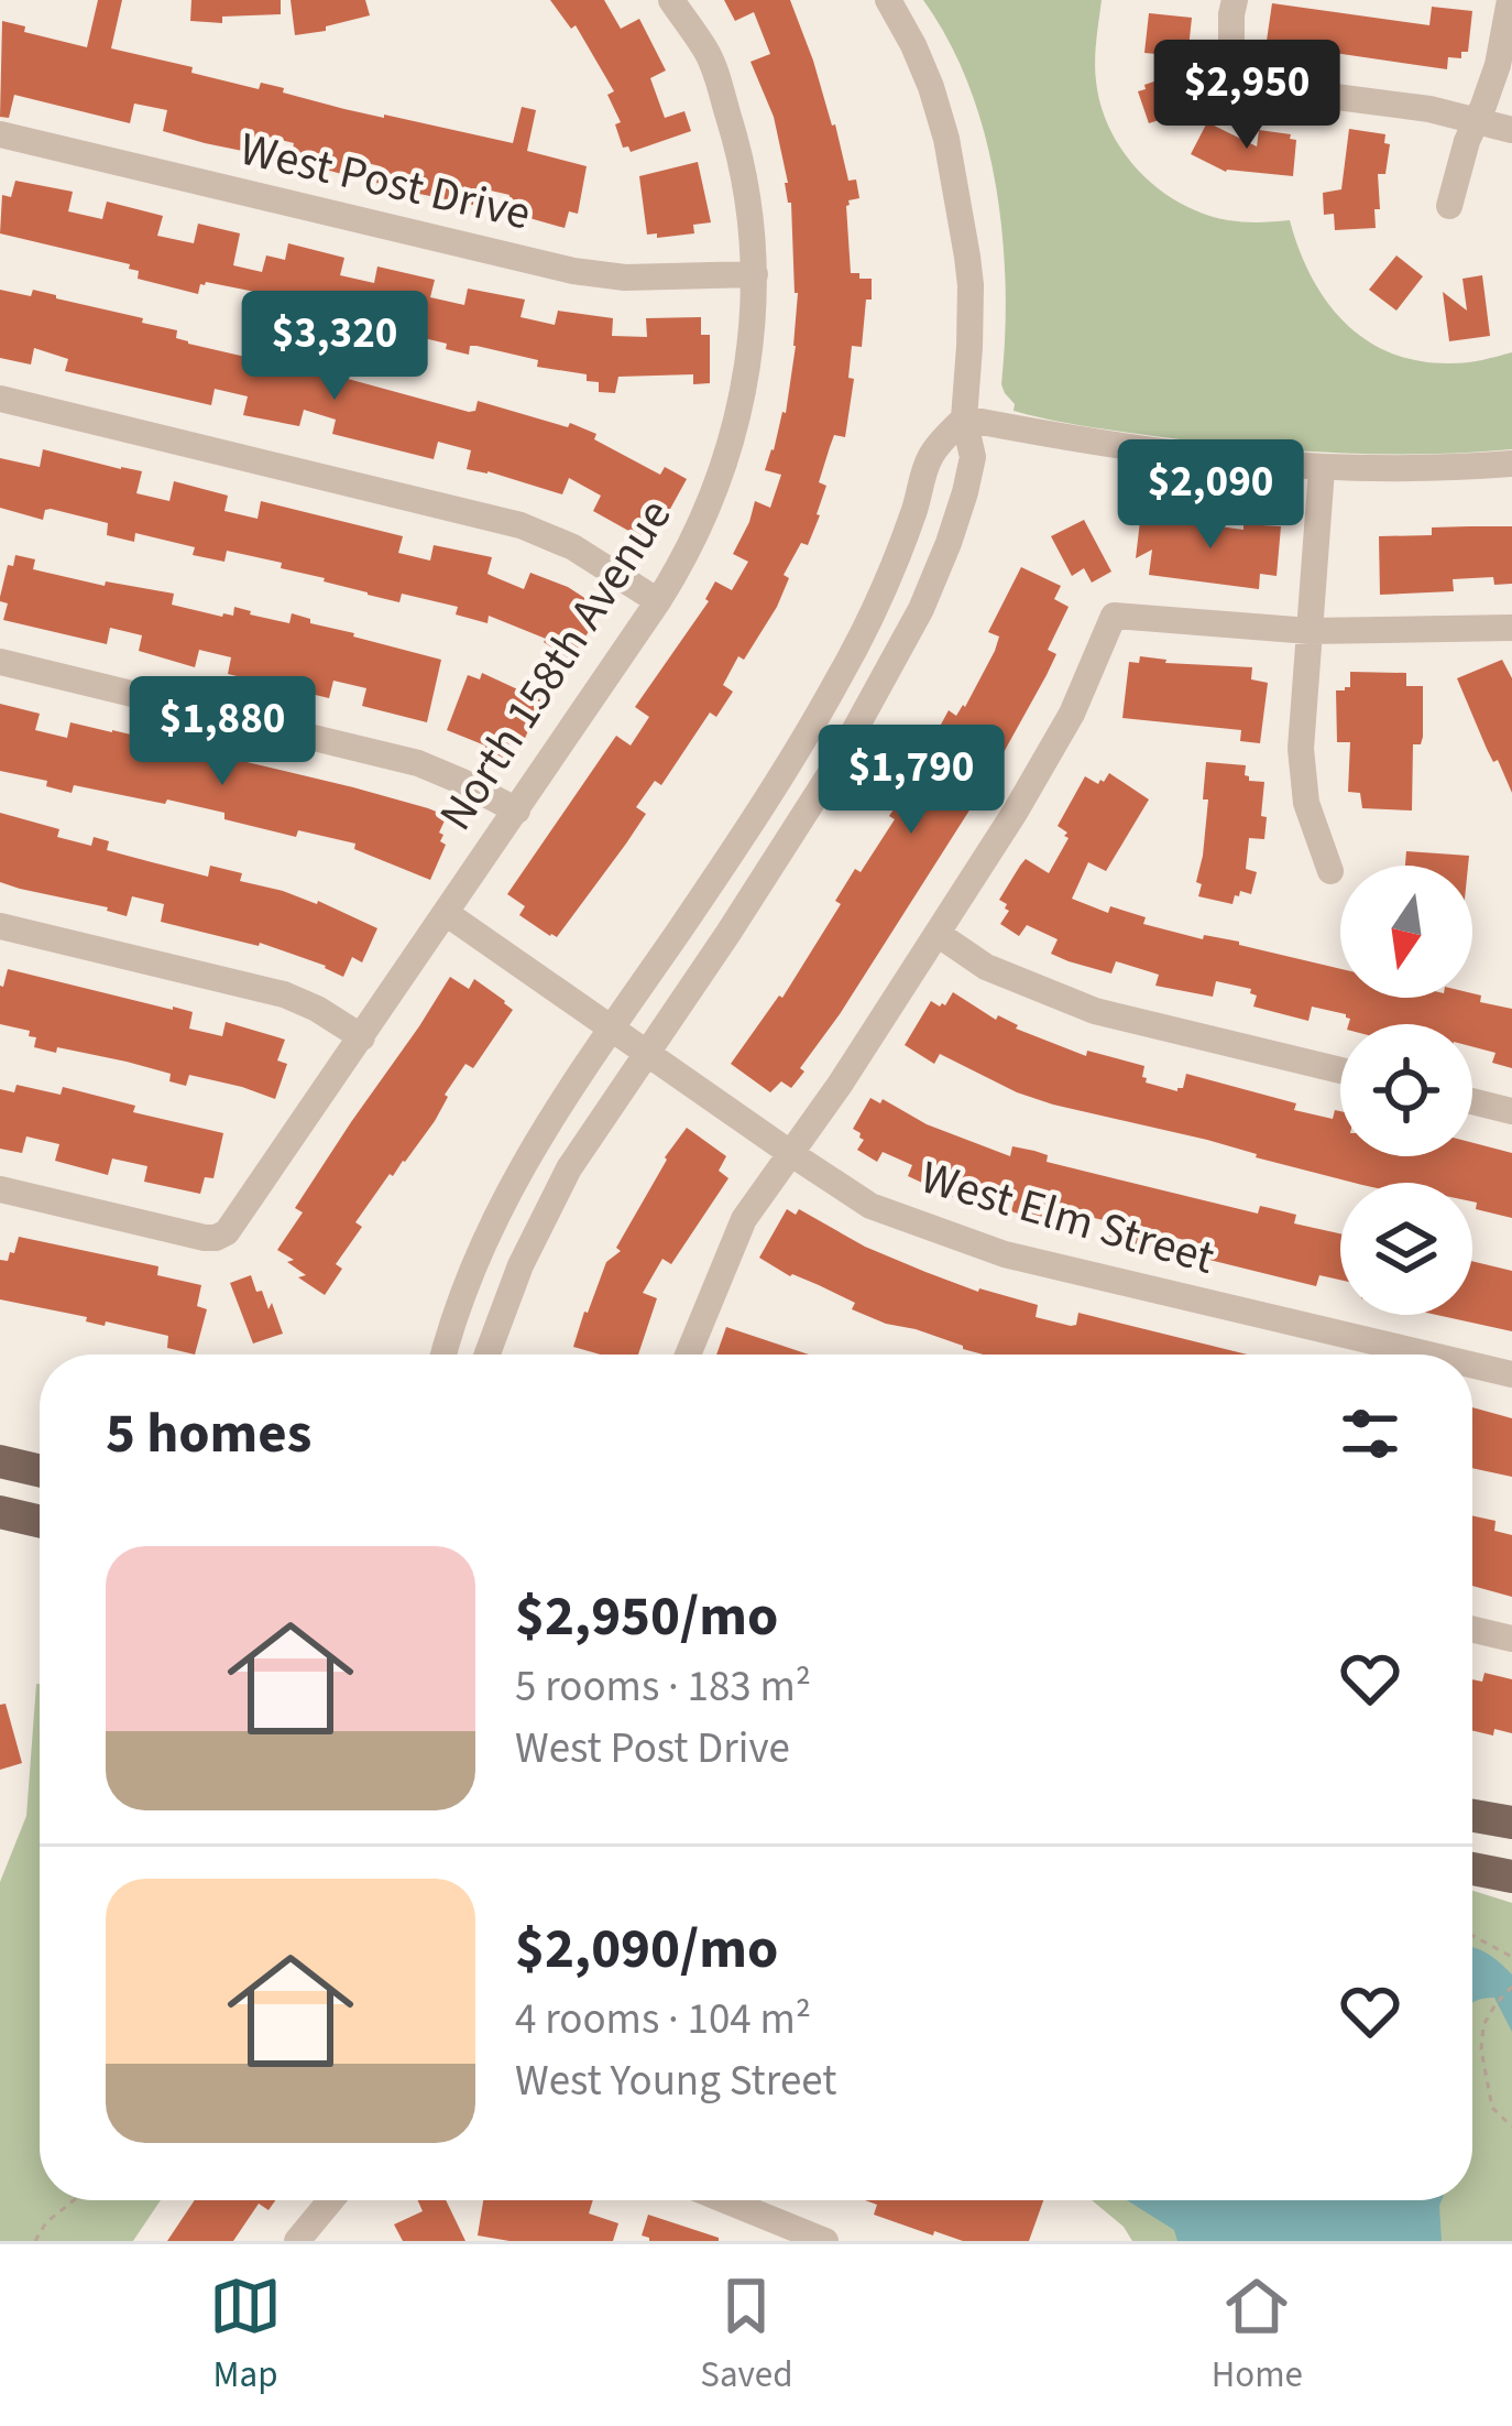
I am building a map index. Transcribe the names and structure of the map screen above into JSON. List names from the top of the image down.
{
  "streets": {
    "street": ["West Post Drive", "North 158th Avenue", "West Elm Street"]
  },
  "crossings": [
    ["West Post Drive", "North 158th Avenue"],
    ["North 158th Avenue", "West Elm Street"]
  ],
  "north": "bottom",
  "page": {
    "price": [
      "$2,950",
      "$3,320",
      "$2,090",
      "$1,880",
      "$1,790"
    ],
    "heading": "5 homes",
    "list": [
      {
        "name": "$2,950/mo",
        "note": "5 rooms · 183 m² · West Post Drive"
      },
      {
        "name": "$2,090/mo",
        "note": "4 rooms · 104 m² · West Young Street"
      }
    ],
    "tabs": ["Map", "Saved", "Home"]
  }
}
